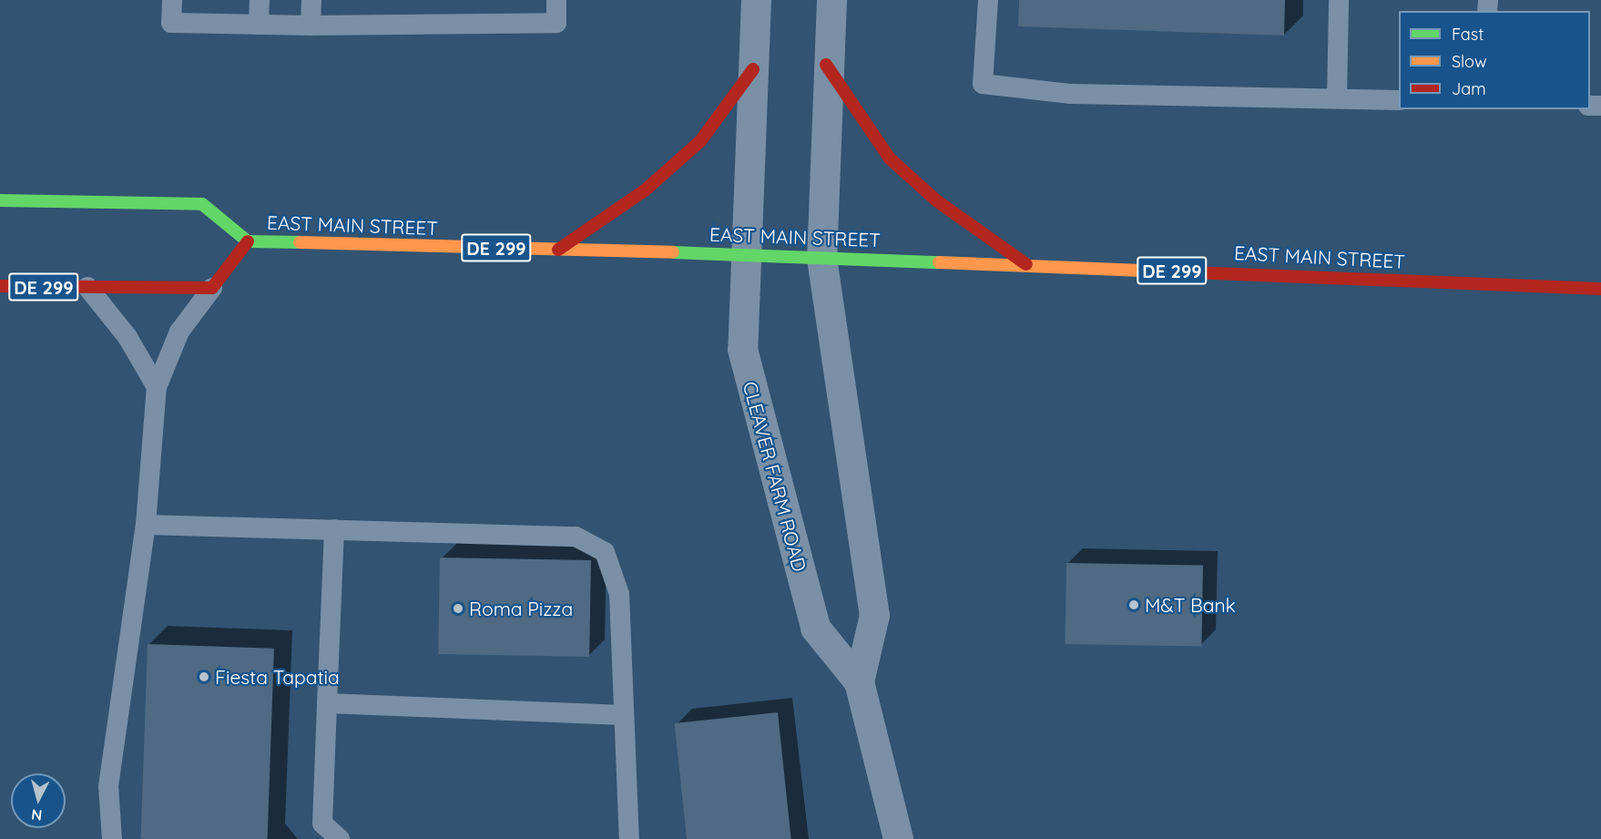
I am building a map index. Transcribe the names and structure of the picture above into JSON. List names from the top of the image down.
{
  "streets": {
    "main road": ["EAST MAIN STREET", "DE 299"],
    "street": ["CLEAVER FARM ROAD"]
  },
  "crossings": [
    ["EAST MAIN STREET", "CLEAVER FARM ROAD"]
  ],
  "places": ["M&T Bank", "Roma Pizza", "Fiesta Tapatia"],
  "legend": ["Fast", "Slow", "Jam"],
  "north": "bottom"
}
